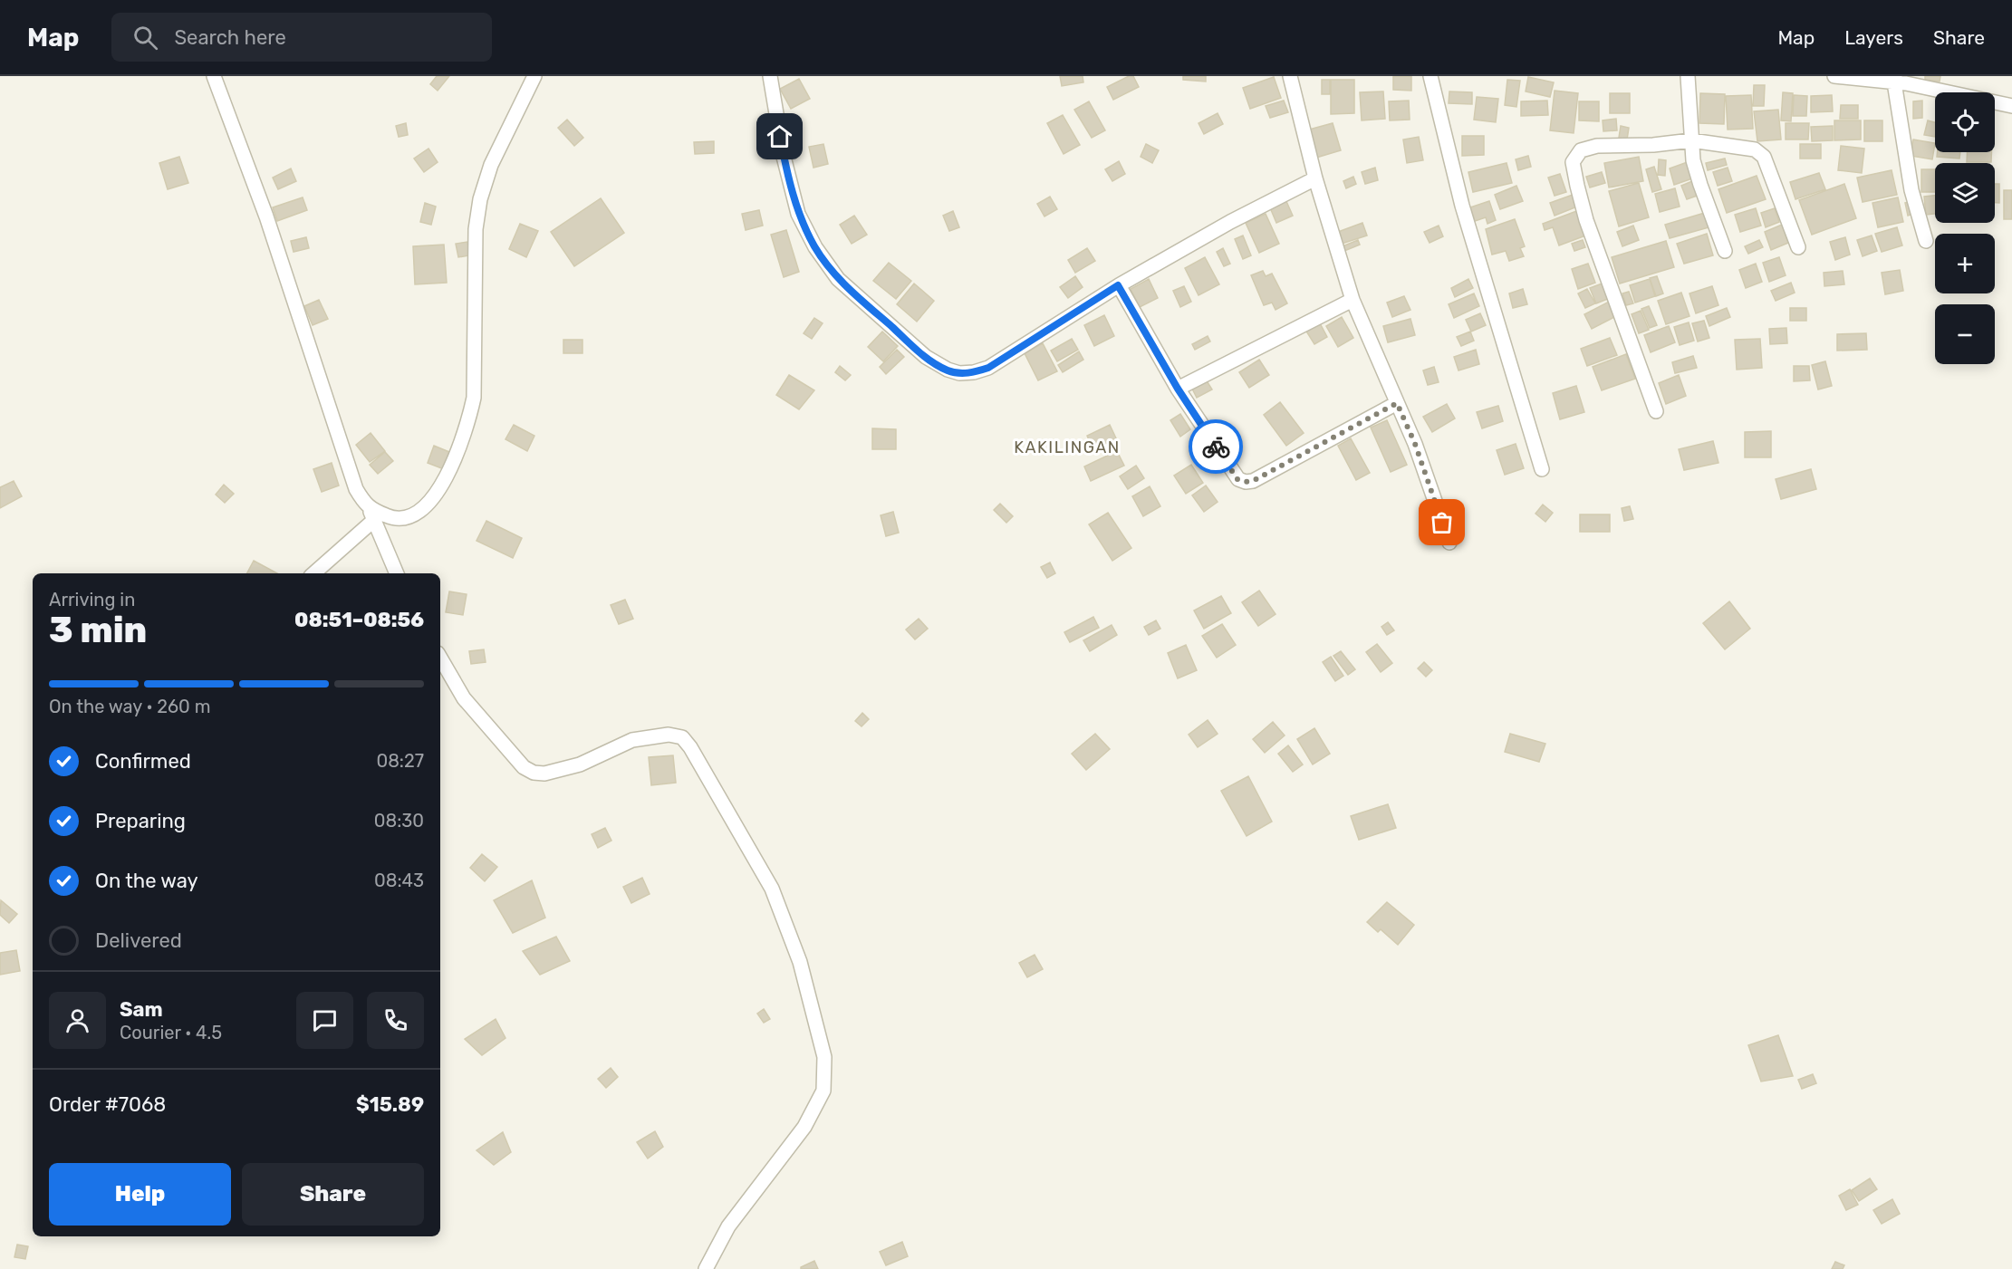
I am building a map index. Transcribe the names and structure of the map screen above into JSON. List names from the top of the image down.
{
  "districts": ["KAKILINGAN"],
  "page": {
    "header": "Map",
    "search": "Search here",
    "nav": ["Map", "Layers", "Share"],
    "map_buttons": ["+", "−"],
    "heading": ["3 min", "Arriving in", "08:51–08:56"],
    "panel": [
      "Sam",
      "Courier · 4.5",
      "Order #7068",
      "$15.89"
    ],
    "bar": "On the way · 260 m",
    "list": [
      ["Confirmed", "08:27"],
      ["Preparing", "08:30"],
      ["On the way", "08:43"],
      "Delivered"
    ],
    "buttons": ["Help", "Share"]
  }
}
